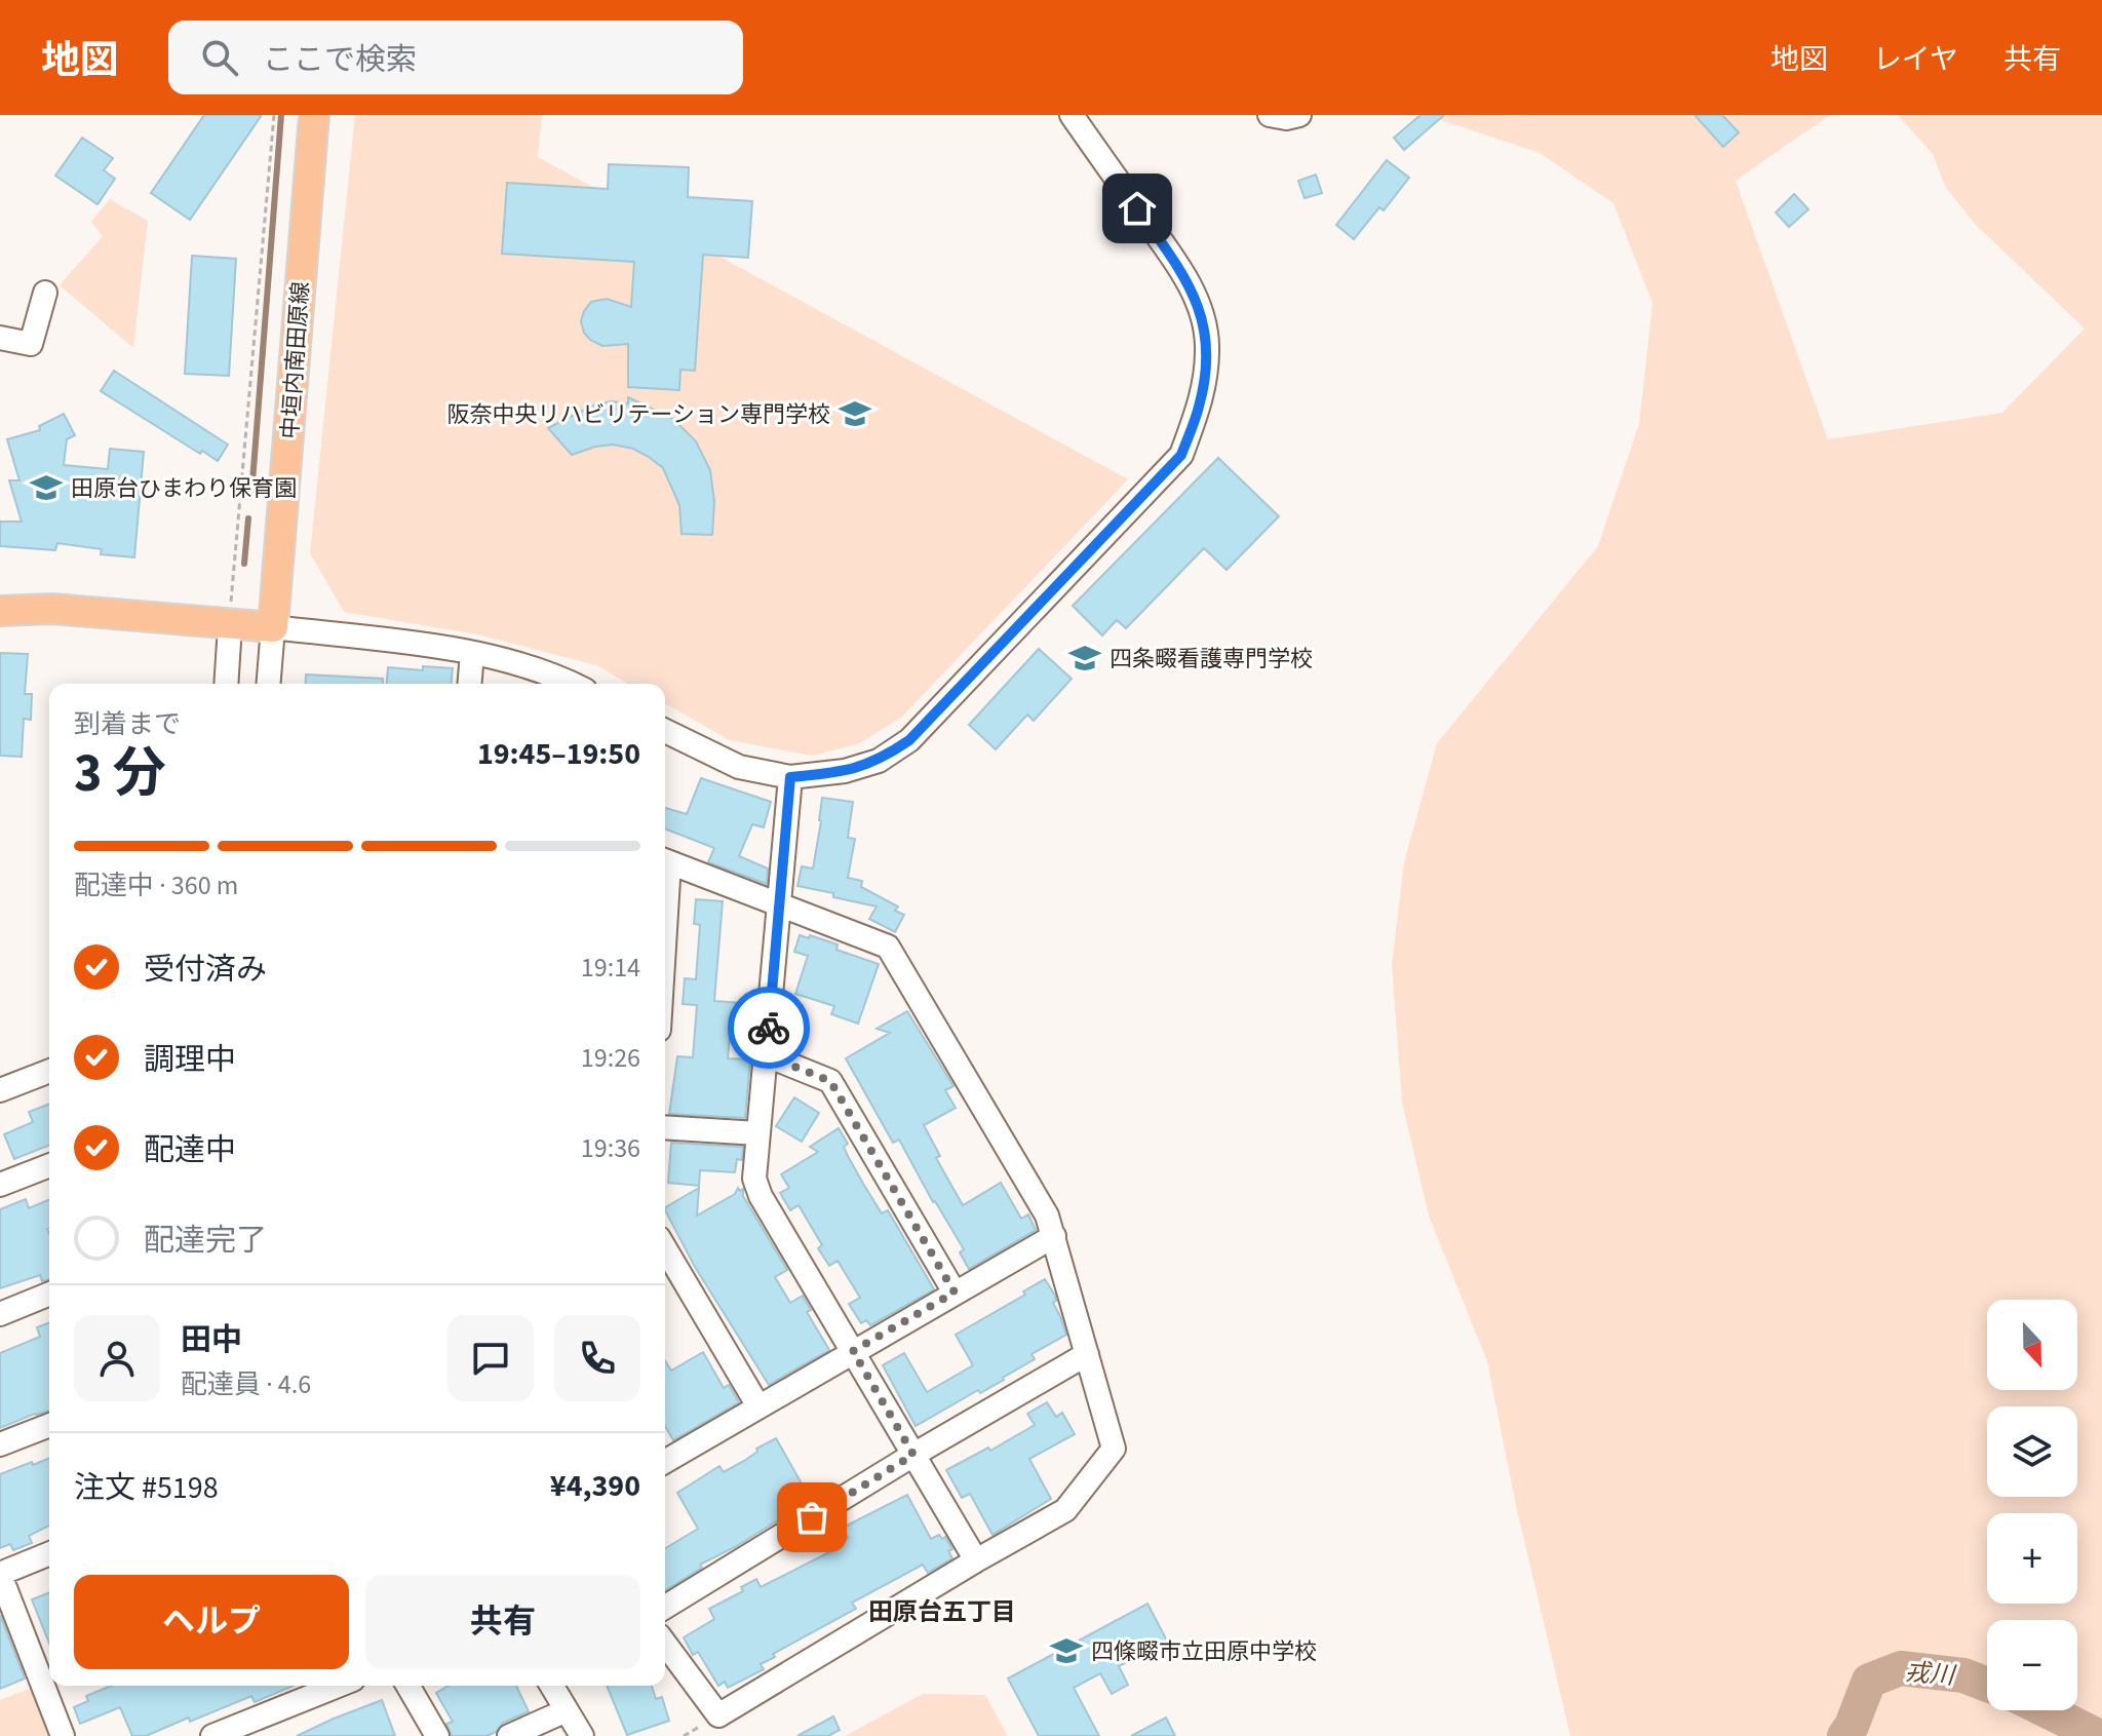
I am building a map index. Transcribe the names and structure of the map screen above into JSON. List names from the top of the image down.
{
  "streets": {
    "main road": ["中垣内南田原線"]
  },
  "districts": ["田原台五丁目"],
  "water": ["戎川"],
  "places": {
    "school or university": [
      "阪奈中央リハビリテーション専門学校",
      "田原台ひまわり保育園",
      "四条畷看護専門学校",
      "四條畷市立田原中学校"
    ]
  },
  "north": "bottom",
  "page": {
    "header": "地図",
    "search": "ここで検索",
    "nav": ["地図", "レイヤ", "共有"],
    "heading": ["3 分", "到着まで", "19:45–19:50"],
    "panel": [
      "田中",
      "配達員 · 4.6",
      "注文 #5198",
      "¥4,390"
    ],
    "bar": "配達中 · 360 m",
    "list": [
      ["受付済み", "19:14"],
      ["調理中", "19:26"],
      ["配達中", "19:36"],
      "配達完了"
    ],
    "map_buttons": ["+", "−"],
    "buttons": ["ヘルプ", "共有"]
  }
}
